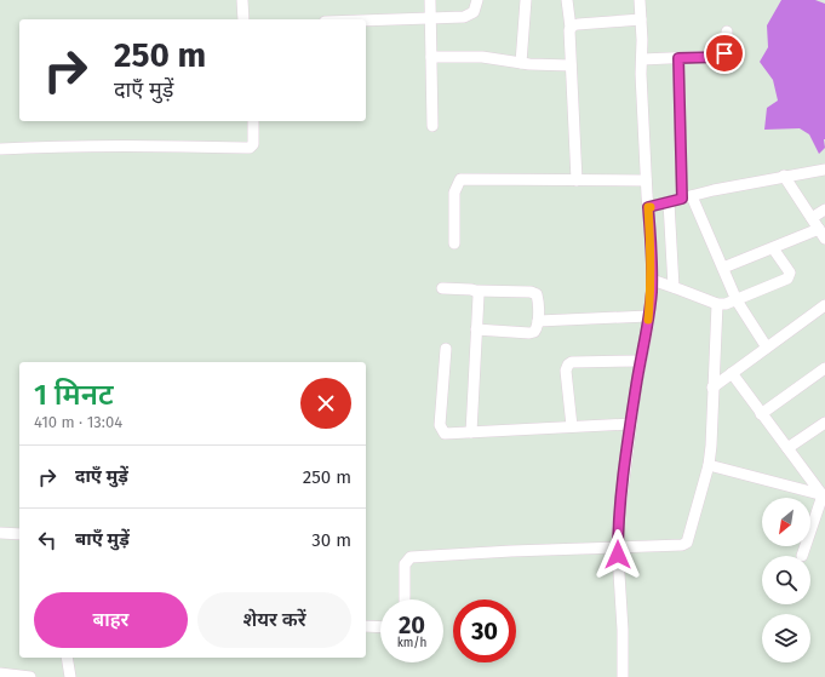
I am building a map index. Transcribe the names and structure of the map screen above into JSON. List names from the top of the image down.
{
  "north": "bottom left",
  "page": {
    "turn": ["250 m", "दाएँ मुड़ें"],
    "heading": ["1 मिनट", "410 m · 13:04"],
    "list": [
      {
        "name": "दाएँ मुड़ें",
        "value": "250 m"
      },
      {
        "name": "बाएँ मुड़ें",
        "value": "30 m"
      }
    ],
    "buttons": ["बाहर", "शेयर करें"],
    "speed": "20 km/h",
    "limit": "30"
  }
}
